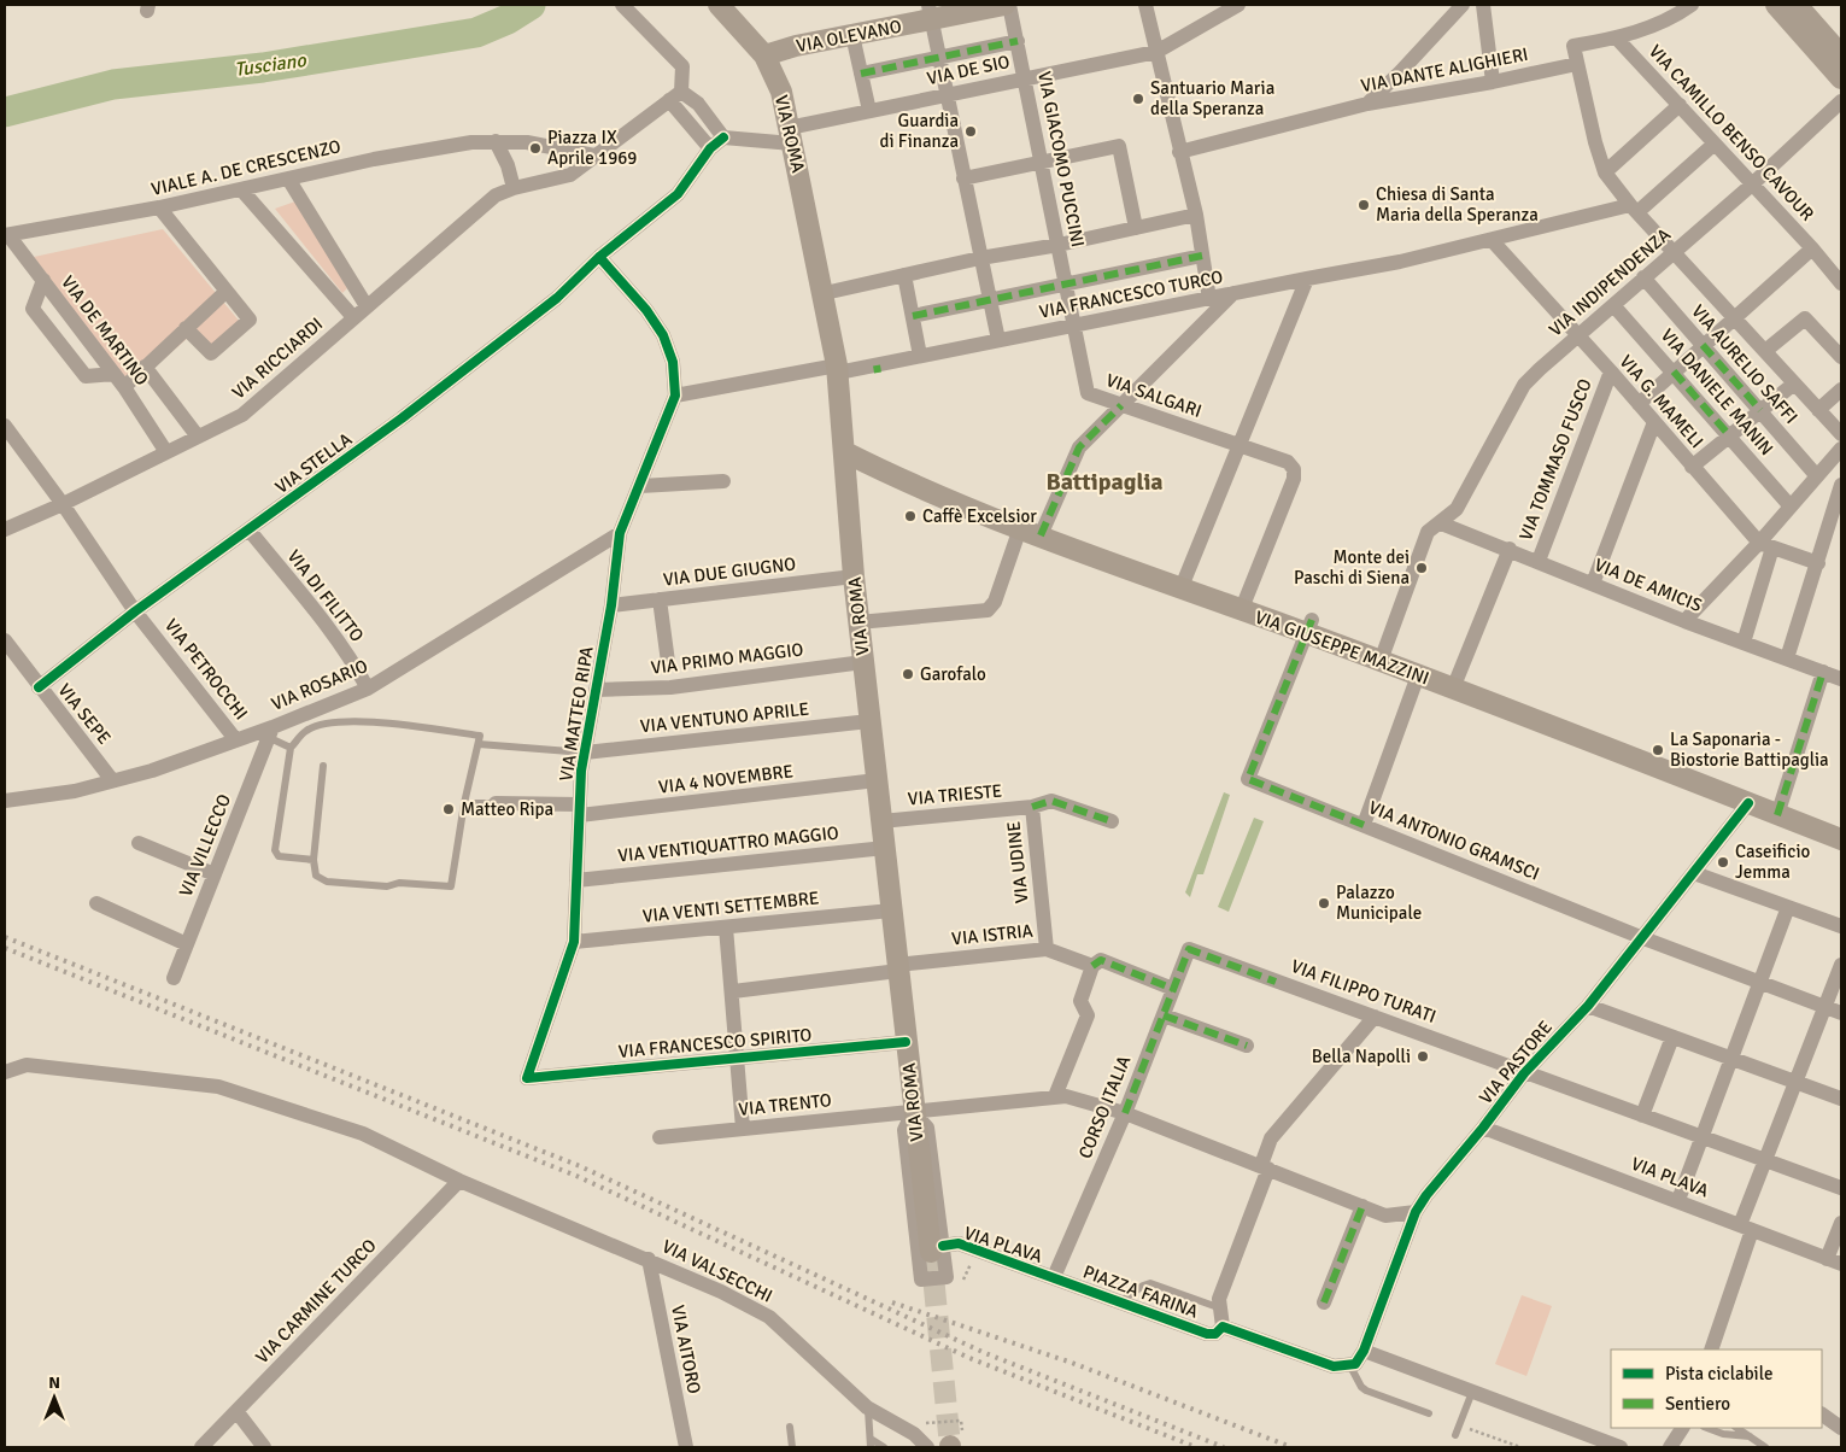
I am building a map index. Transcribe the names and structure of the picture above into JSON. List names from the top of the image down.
{
  "streets": {
    "main road": ["VIA OLEVANO", "VIA ROMA", "VIA GIUSEPPE MAZZINI"],
    "street": [
      "VIA DE SIO",
      "VIA DANTE ALIGHIERI",
      "VIA CAMILLO BENSO CAVOUR",
      "VIA GIACOMO PUCCINI",
      "VIALE A. DE CRESCENZO",
      "VIA INDIPENDENZA",
      "VIA FRANCESCO TURCO",
      "VIA DE MARTINO",
      "VIA RICCIARDI",
      "VIA AURELIO SAFFI",
      "VIA DANIELE MANIN",
      "VIA SALGARI",
      "VIA G. MAMELI",
      "VIA TOMMASO FUSCO",
      "VIA STELLA",
      "VIA DUE GIUGNO",
      "VIA DE AMICIS",
      "VIA DI FILITTO",
      "VIA PRIMO MAGGIO",
      "VIA PETROCCHI",
      "VIA ROSARIO",
      "VIA SEPE",
      "VIA MATTEO RIPA",
      "VIA VENTUNO APRILE",
      "VIA 4 NOVEMBRE",
      "VIA TRIESTE",
      "VIA ANTONIO GRAMSCI",
      "VIA VENTIQUATTRO MAGGIO",
      "VIA VILLECCO",
      "VIA UDINE",
      "VIA VENTI SETTEMBRE",
      "VIA ISTRIA",
      "VIA FILIPPO TURATI",
      "VIA FRANCESCO SPIRITO",
      "VIA PASTORE",
      "VIA TRENTO",
      "CORSO ITALIA",
      "VIA PLAVA",
      "VIA VALSECCHI",
      "PIAZZA FARINA",
      "VIA CARMINE TURCO",
      "VIA AITORO"
    ]
  },
  "crossings": [
    ["VIA OLEVANO", "VIA ROMA"],
    ["VIA DE SIO", "VIA ROMA"],
    ["VIA DE SIO", "VIA GIACOMO PUCCINI"],
    ["VIA DE SIO", "VIA STELLA"],
    ["VIA CAMILLO BENSO CAVOUR", "VIA INDIPENDENZA"],
    ["VIA ROMA", "VIA FRANCESCO TURCO"],
    ["VIA ROMA", "VIA DUE GIUGNO"],
    ["VIA ROMA", "VIA GIUSEPPE MAZZINI"],
    ["VIA ROMA", "VIA PRIMO MAGGIO"],
    ["VIA ROMA", "VIA VENTUNO APRILE"],
    ["VIA ROMA", "VIA 4 NOVEMBRE"],
    ["VIA ROMA", "VIA TRIESTE"],
    ["VIA ROMA", "VIA VENTIQUATTRO MAGGIO"],
    ["VIA ROMA", "VIA VENTI SETTEMBRE"],
    ["VIA ROMA", "VIA ISTRIA"],
    ["VIA ROMA", "VIA FRANCESCO SPIRITO"],
    ["VIA ROMA", "VIA TRENTO"],
    ["VIA ROMA", "VIA PLAVA"],
    ["VIA GIACOMO PUCCINI", "VIA FRANCESCO TURCO"],
    ["VIA GIACOMO PUCCINI", "VIA SALGARI"],
    ["VIALE A. DE CRESCENZO", "VIA DE MARTINO"],
    ["VIALE A. DE CRESCENZO", "VIA RICCIARDI"],
    ["VIA INDIPENDENZA", "VIA AURELIO SAFFI"],
    ["VIA INDIPENDENZA", "VIA DANIELE MANIN"],
    ["VIA INDIPENDENZA", "VIA G. MAMELI"],
    ["VIA INDIPENDENZA", "VIA DE AMICIS"],
    ["VIA INDIPENDENZA", "VIA GIUSEPPE MAZZINI"],
    ["VIA FRANCESCO TURCO", "VIA SALGARI"],
    ["VIA FRANCESCO TURCO", "VIA G. MAMELI"],
    ["VIA DE MARTINO", "VIA RICCIARDI"],
    ["VIA RICCIARDI", "VIA PETROCCHI"],
    ["VIA SALGARI", "VIA GIUSEPPE MAZZINI"],
    ["VIA G. MAMELI", "VIA TOMMASO FUSCO"],
    ["VIA TOMMASO FUSCO", "VIA DE AMICIS"],
    ["VIA STELLA", "VIA DI FILITTO"],
    ["VIA STELLA", "VIA PETROCCHI"],
    ["VIA STELLA", "VIA SEPE"],
    ["VIA DUE GIUGNO", "VIA MATTEO RIPA"],
    ["VIA DI FILITTO", "VIA ROSARIO"],
    ["VIA GIUSEPPE MAZZINI", "VIA ANTONIO GRAMSCI"],
    ["VIA GIUSEPPE MAZZINI", "VIA PASTORE"],
    ["VIA PRIMO MAGGIO", "VIA MATTEO RIPA"],
    ["VIA PETROCCHI", "VIA ROSARIO"],
    ["VIA ROSARIO", "VIA SEPE"],
    ["VIA ROSARIO", "VIA MATTEO RIPA"],
    ["VIA ROSARIO", "VIA VILLECCO"],
    ["VIA MATTEO RIPA", "VIA VENTUNO APRILE"],
    ["VIA MATTEO RIPA", "VIA 4 NOVEMBRE"],
    ["VIA MATTEO RIPA", "VIA VENTIQUATTRO MAGGIO"],
    ["VIA MATTEO RIPA", "VIA VENTI SETTEMBRE"],
    ["VIA MATTEO RIPA", "VIA FRANCESCO SPIRITO"],
    ["VIA TRIESTE", "VIA UDINE"],
    ["VIA ANTONIO GRAMSCI", "VIA PASTORE"],
    ["VIA UDINE", "VIA ISTRIA"],
    ["VIA ISTRIA", "CORSO ITALIA"],
    ["VIA FILIPPO TURATI", "VIA PASTORE"],
    ["VIA FILIPPO TURATI", "CORSO ITALIA"],
    ["VIA PASTORE", "VIA PLAVA"],
    ["VIA PASTORE", "PIAZZA FARINA"],
    ["VIA TRENTO", "VIA PLAVA"],
    ["CORSO ITALIA", "VIA PLAVA"],
    ["CORSO ITALIA", "PIAZZA FARINA"],
    ["VIA PLAVA", "PIAZZA FARINA"],
    ["VIA VALSECCHI", "VIA CARMINE TURCO"],
    ["VIA VALSECCHI", "VIA AITORO"]
  ],
  "districts": ["Battipaglia"],
  "water": ["Tusciano"],
  "places": [
    "Santuario Maria della Speranza",
    "Guardia di Finanza",
    "Piazza IX Aprile 1969",
    "Chiesa di Santa Maria della Speranza",
    "Caffè Excelsior",
    "Monte dei Paschi di Siena",
    "Garofalo",
    "La Saponaria - Biostorie Battipaglia",
    "Matteo Ripa",
    "Caseificio Jemma",
    "Palazzo Municipale",
    "Bella Napolli"
  ],
  "legend": ["Pista ciclabile", "Sentiero"],
  "north": "top"
}
